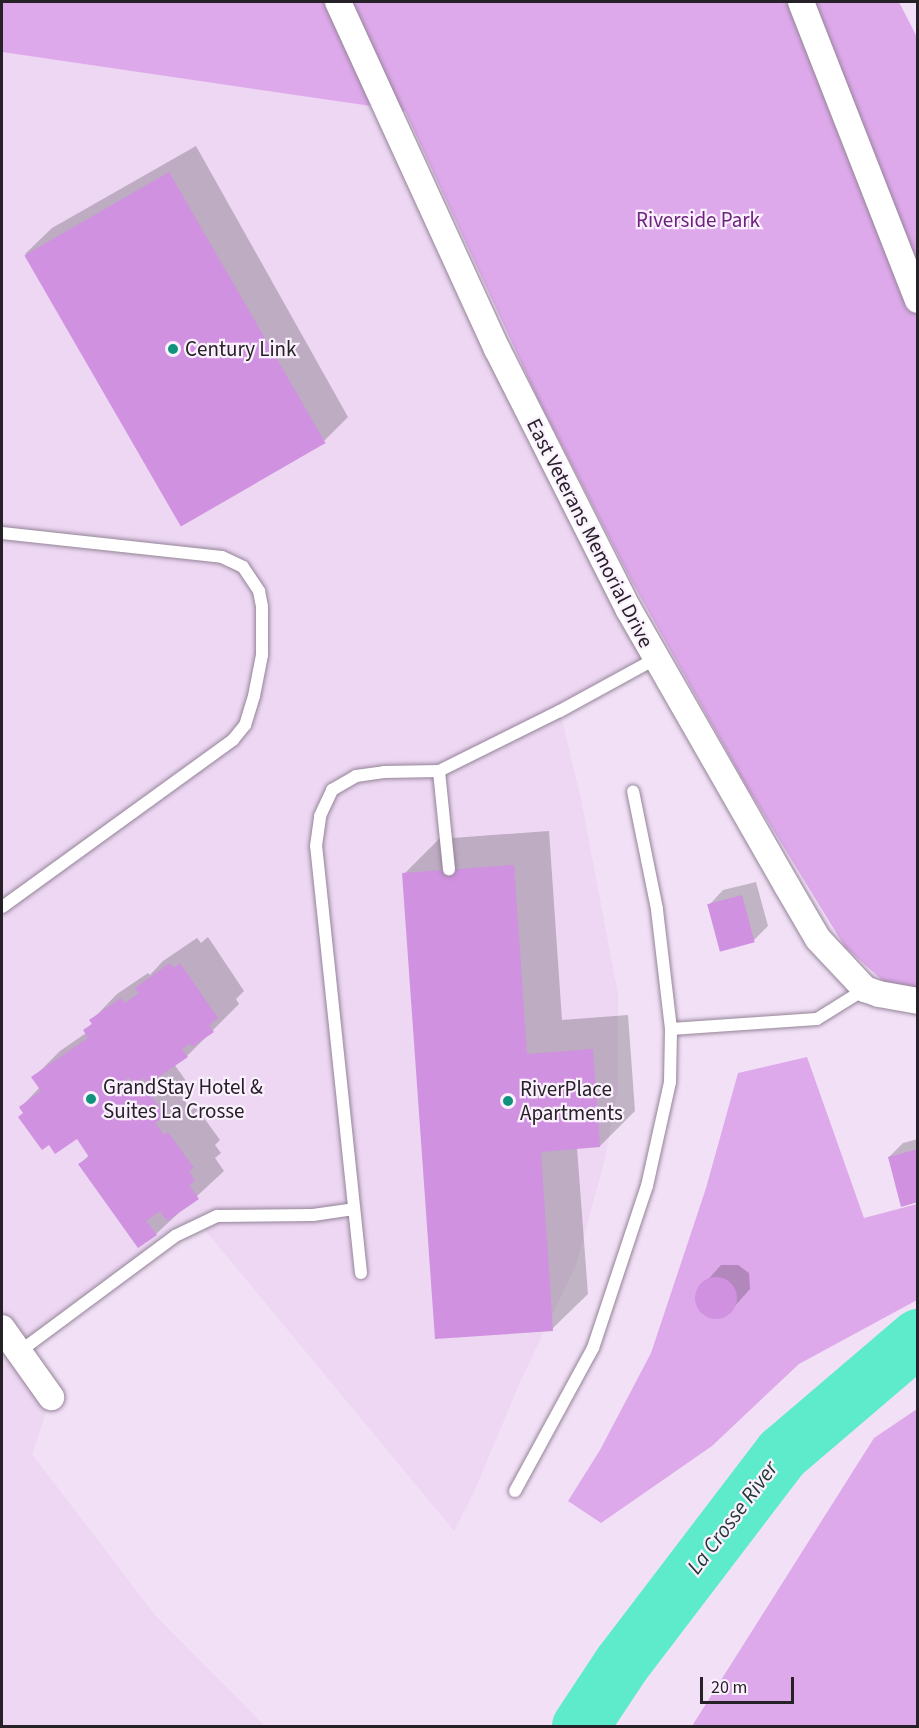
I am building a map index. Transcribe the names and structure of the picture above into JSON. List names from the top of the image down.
{
  "streets": {
    "street": ["East Veterans Memorial Drive"]
  },
  "water": ["La Crosse River"],
  "parks": ["Riverside Park"],
  "places": ["Century Link", "GrandStay Hotel & Suites La Crosse", "RiverPlace Apartments"],
  "scale_bar": "20 m"
}
